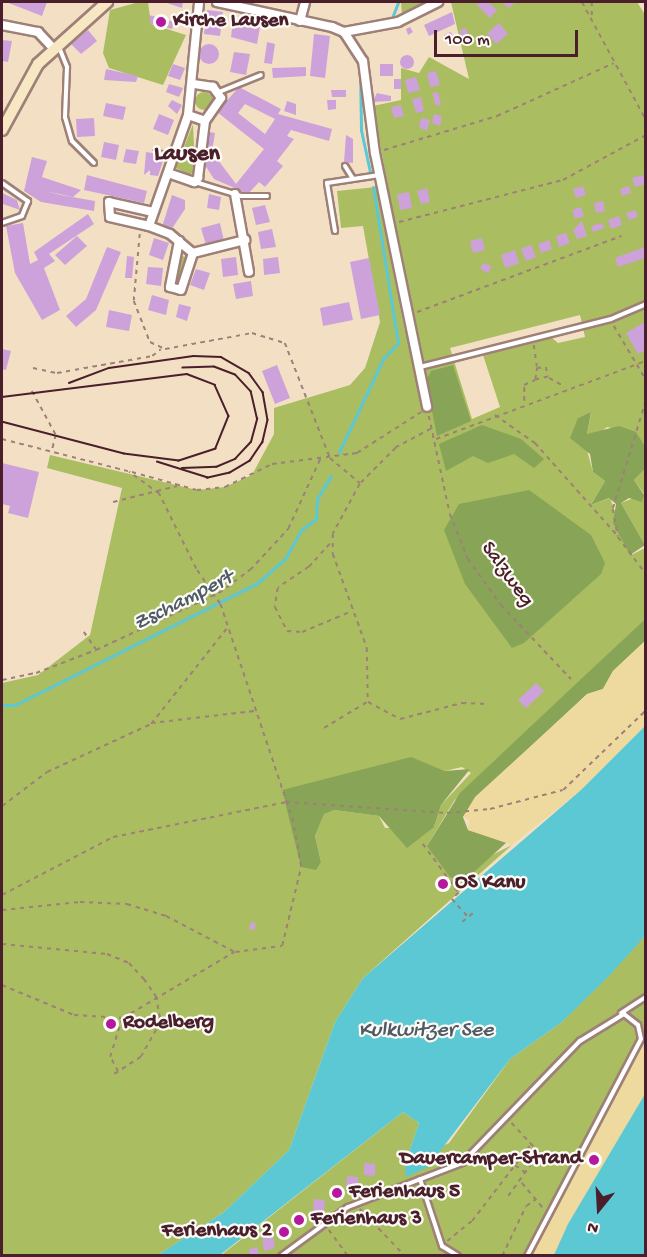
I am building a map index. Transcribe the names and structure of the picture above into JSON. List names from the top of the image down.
{
  "streets": {
    "path": ["Salzweg"]
  },
  "districts": ["Lausen"],
  "water": ["Zschampert", "Kulkwitzer See"],
  "places": [
    "Kirche Lausen",
    "OS Kanu",
    "Rodelberg",
    "Dauercamper-Strand",
    "Ferienhaus 5",
    "Ferienhaus 3",
    "Ferienhaus 2"
  ],
  "scale_bar": "100 m",
  "north": "bottom"
}
